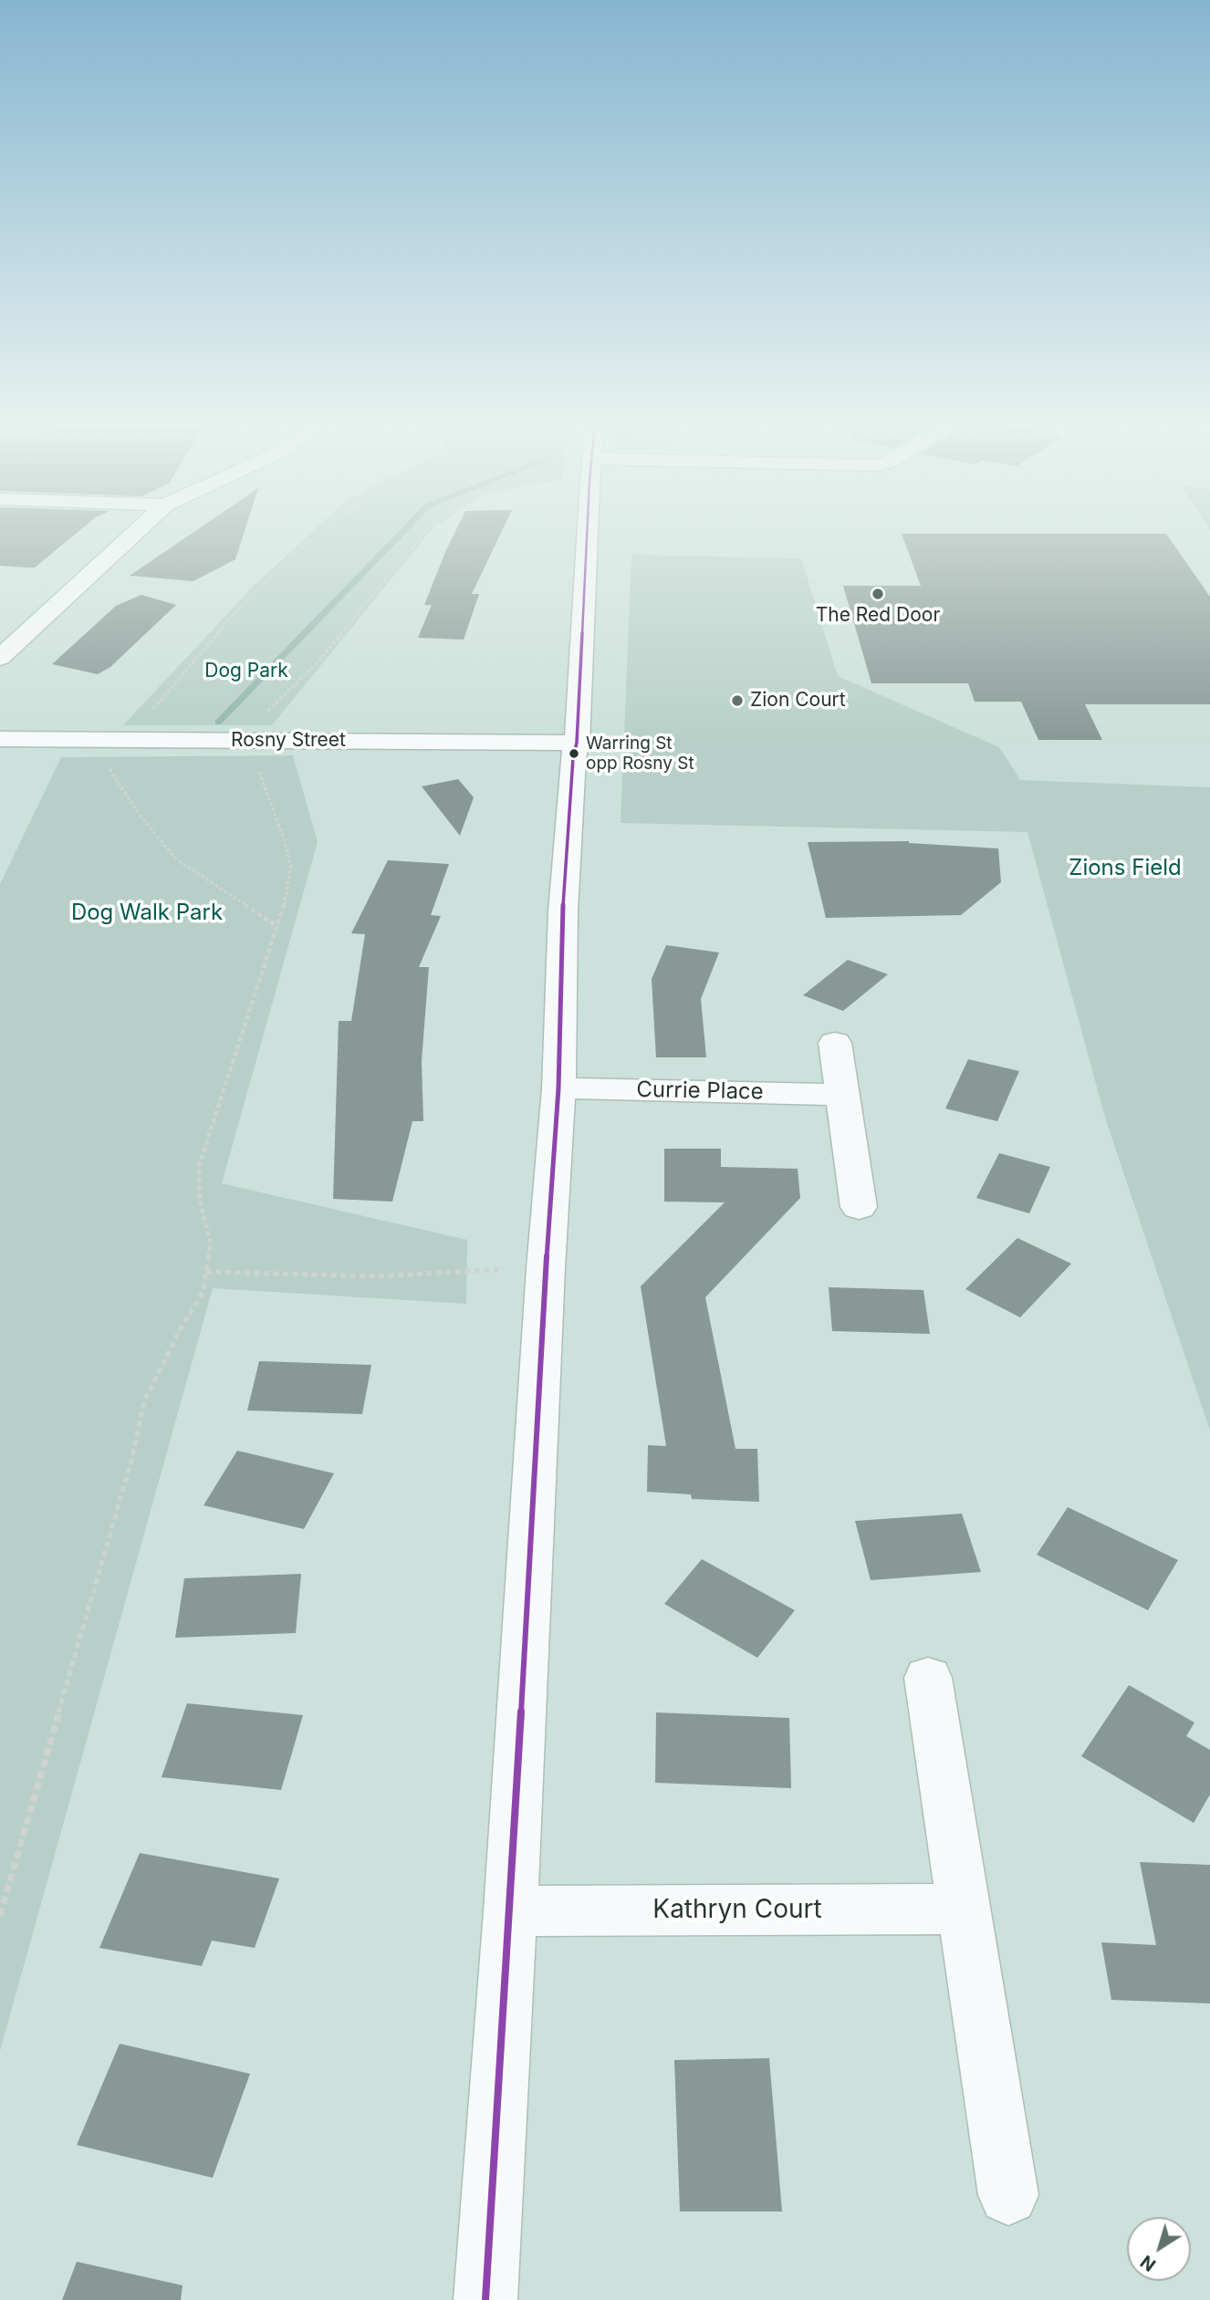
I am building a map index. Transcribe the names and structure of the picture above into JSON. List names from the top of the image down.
{
  "streets": {
    "street": ["Rosny Street", "Currie Place", "Kathryn Court"]
  },
  "parks": ["Dog Park", "Zions Field", "Dog Walk Park"],
  "places": ["The Red Door", "Zion Court", "Warring St opp Rosny St"],
  "north": "bottom left"
}
